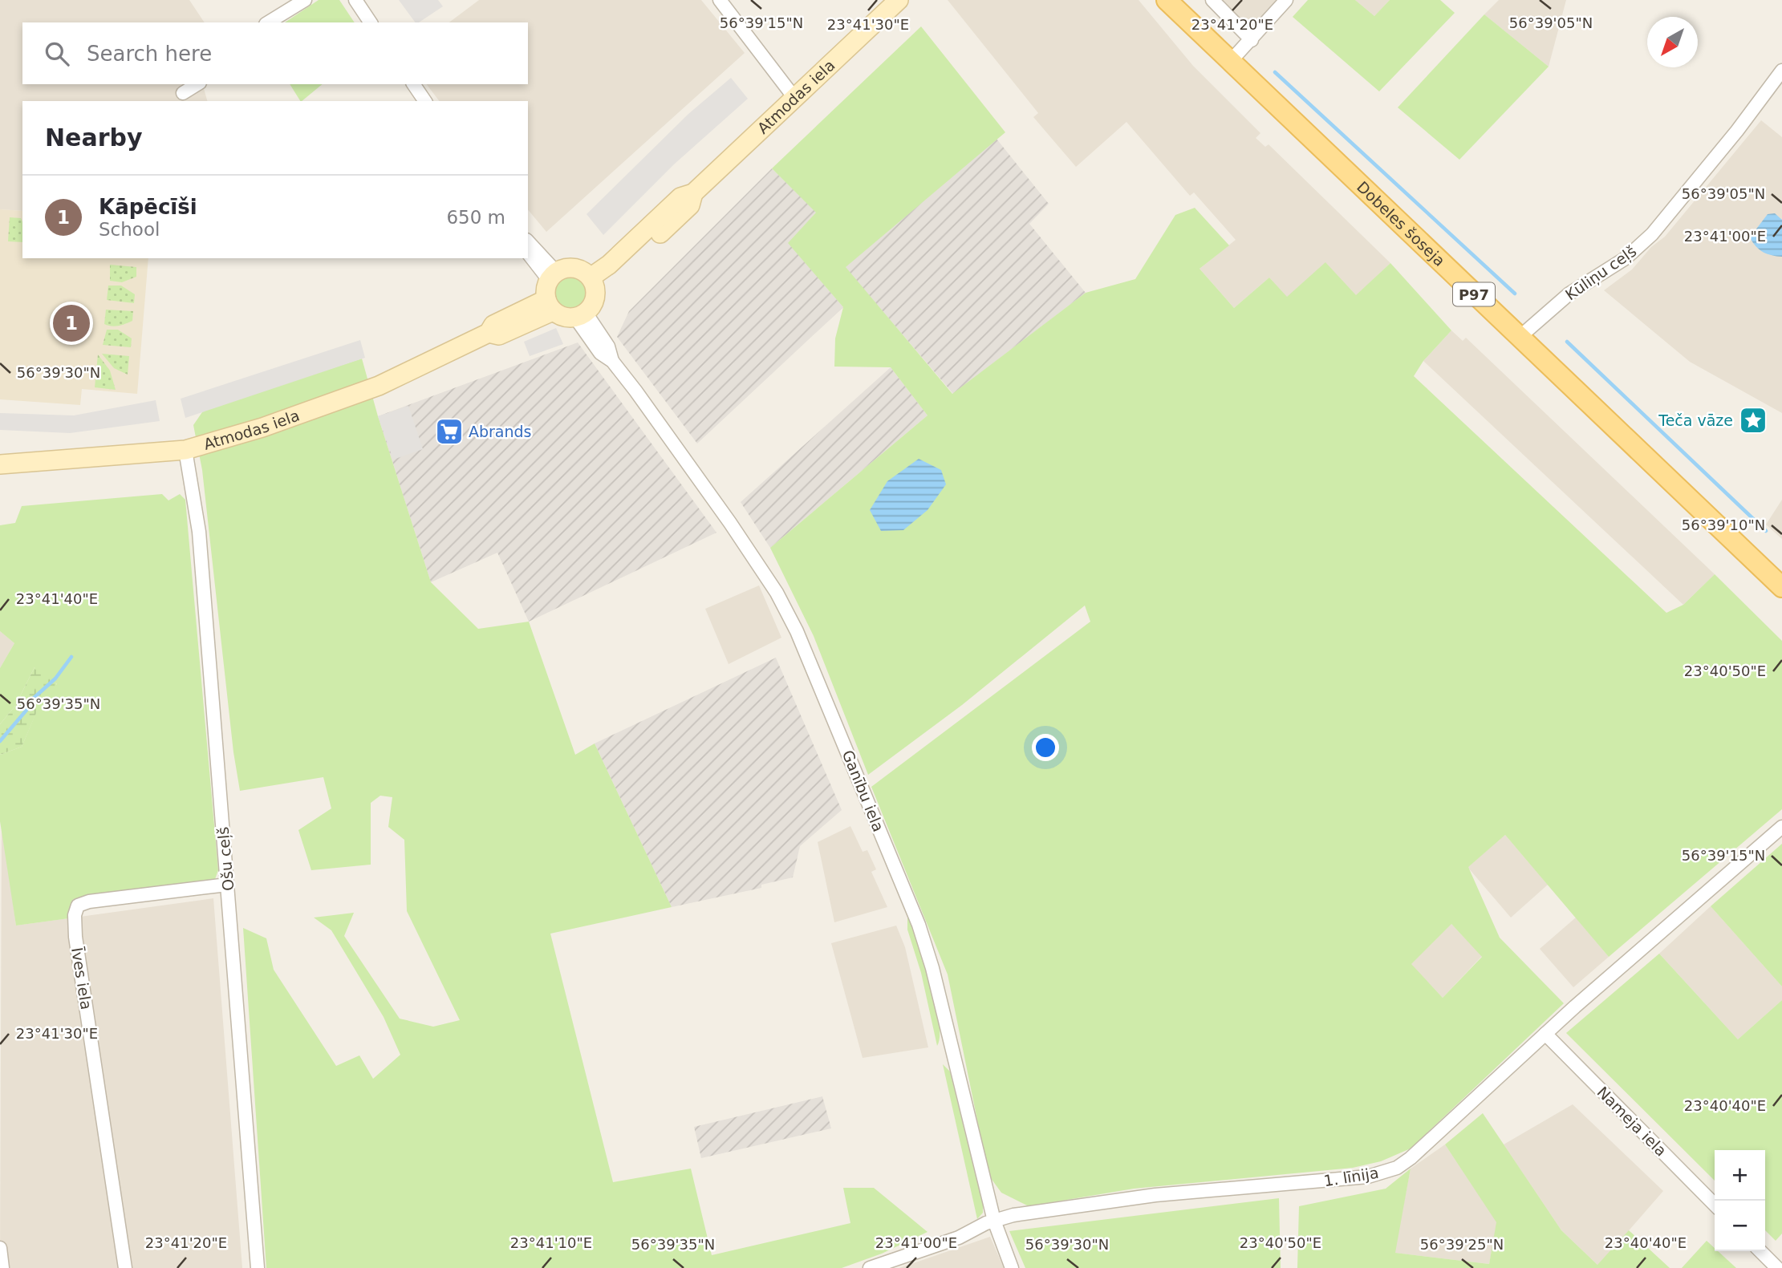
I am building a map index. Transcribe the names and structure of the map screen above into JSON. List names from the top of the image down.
{
  "streets": {
    "main road": ["Atmodas iela", "Dobeles šoseja", "P97"],
    "street": [
      "Kūliņu ceļš",
      "Ganību iela",
      "Ošu ceļš",
      "Īves iela",
      "Nameja iela",
      "1. līnija"
    ]
  },
  "crossings": [
    ["Atmodas iela", "Ganību iela"],
    ["Atmodas iela", "Ošu ceļš"],
    ["Dobeles šoseja", "Kūliņu ceļš"],
    ["Ganību iela", "1. līnija"],
    ["Ošu ceļš", "Īves iela"],
    ["Nameja iela", "1. līnija"]
  ],
  "places": {
    "place": ["Teča vāze"],
    "supermarket": ["Abrands"]
  },
  "north": "bottom left",
  "page": {
    "search": "Search here",
    "heading": "Nearby",
    "list": [
      {
        "mark": "1",
        "name": "Kāpēcīši",
        "note": "School",
        "value": "650 m"
      }
    ],
    "pins": "1",
    "map_buttons": ["+", "−"]
  },
  "coordinates": [
    "56°39'15\"N",
    "56°39'05\"N",
    "23°41'30\"E",
    "23°41'20\"E",
    "23°41'00\"E",
    "56°39'30\"N",
    "56°39'10\"N",
    "23°41'40\"E",
    "23°40'50\"E",
    "56°39'35\"N",
    "23°40'40\"E",
    "23°41'10\"E",
    "56°39'25\"N"
  ]
}
